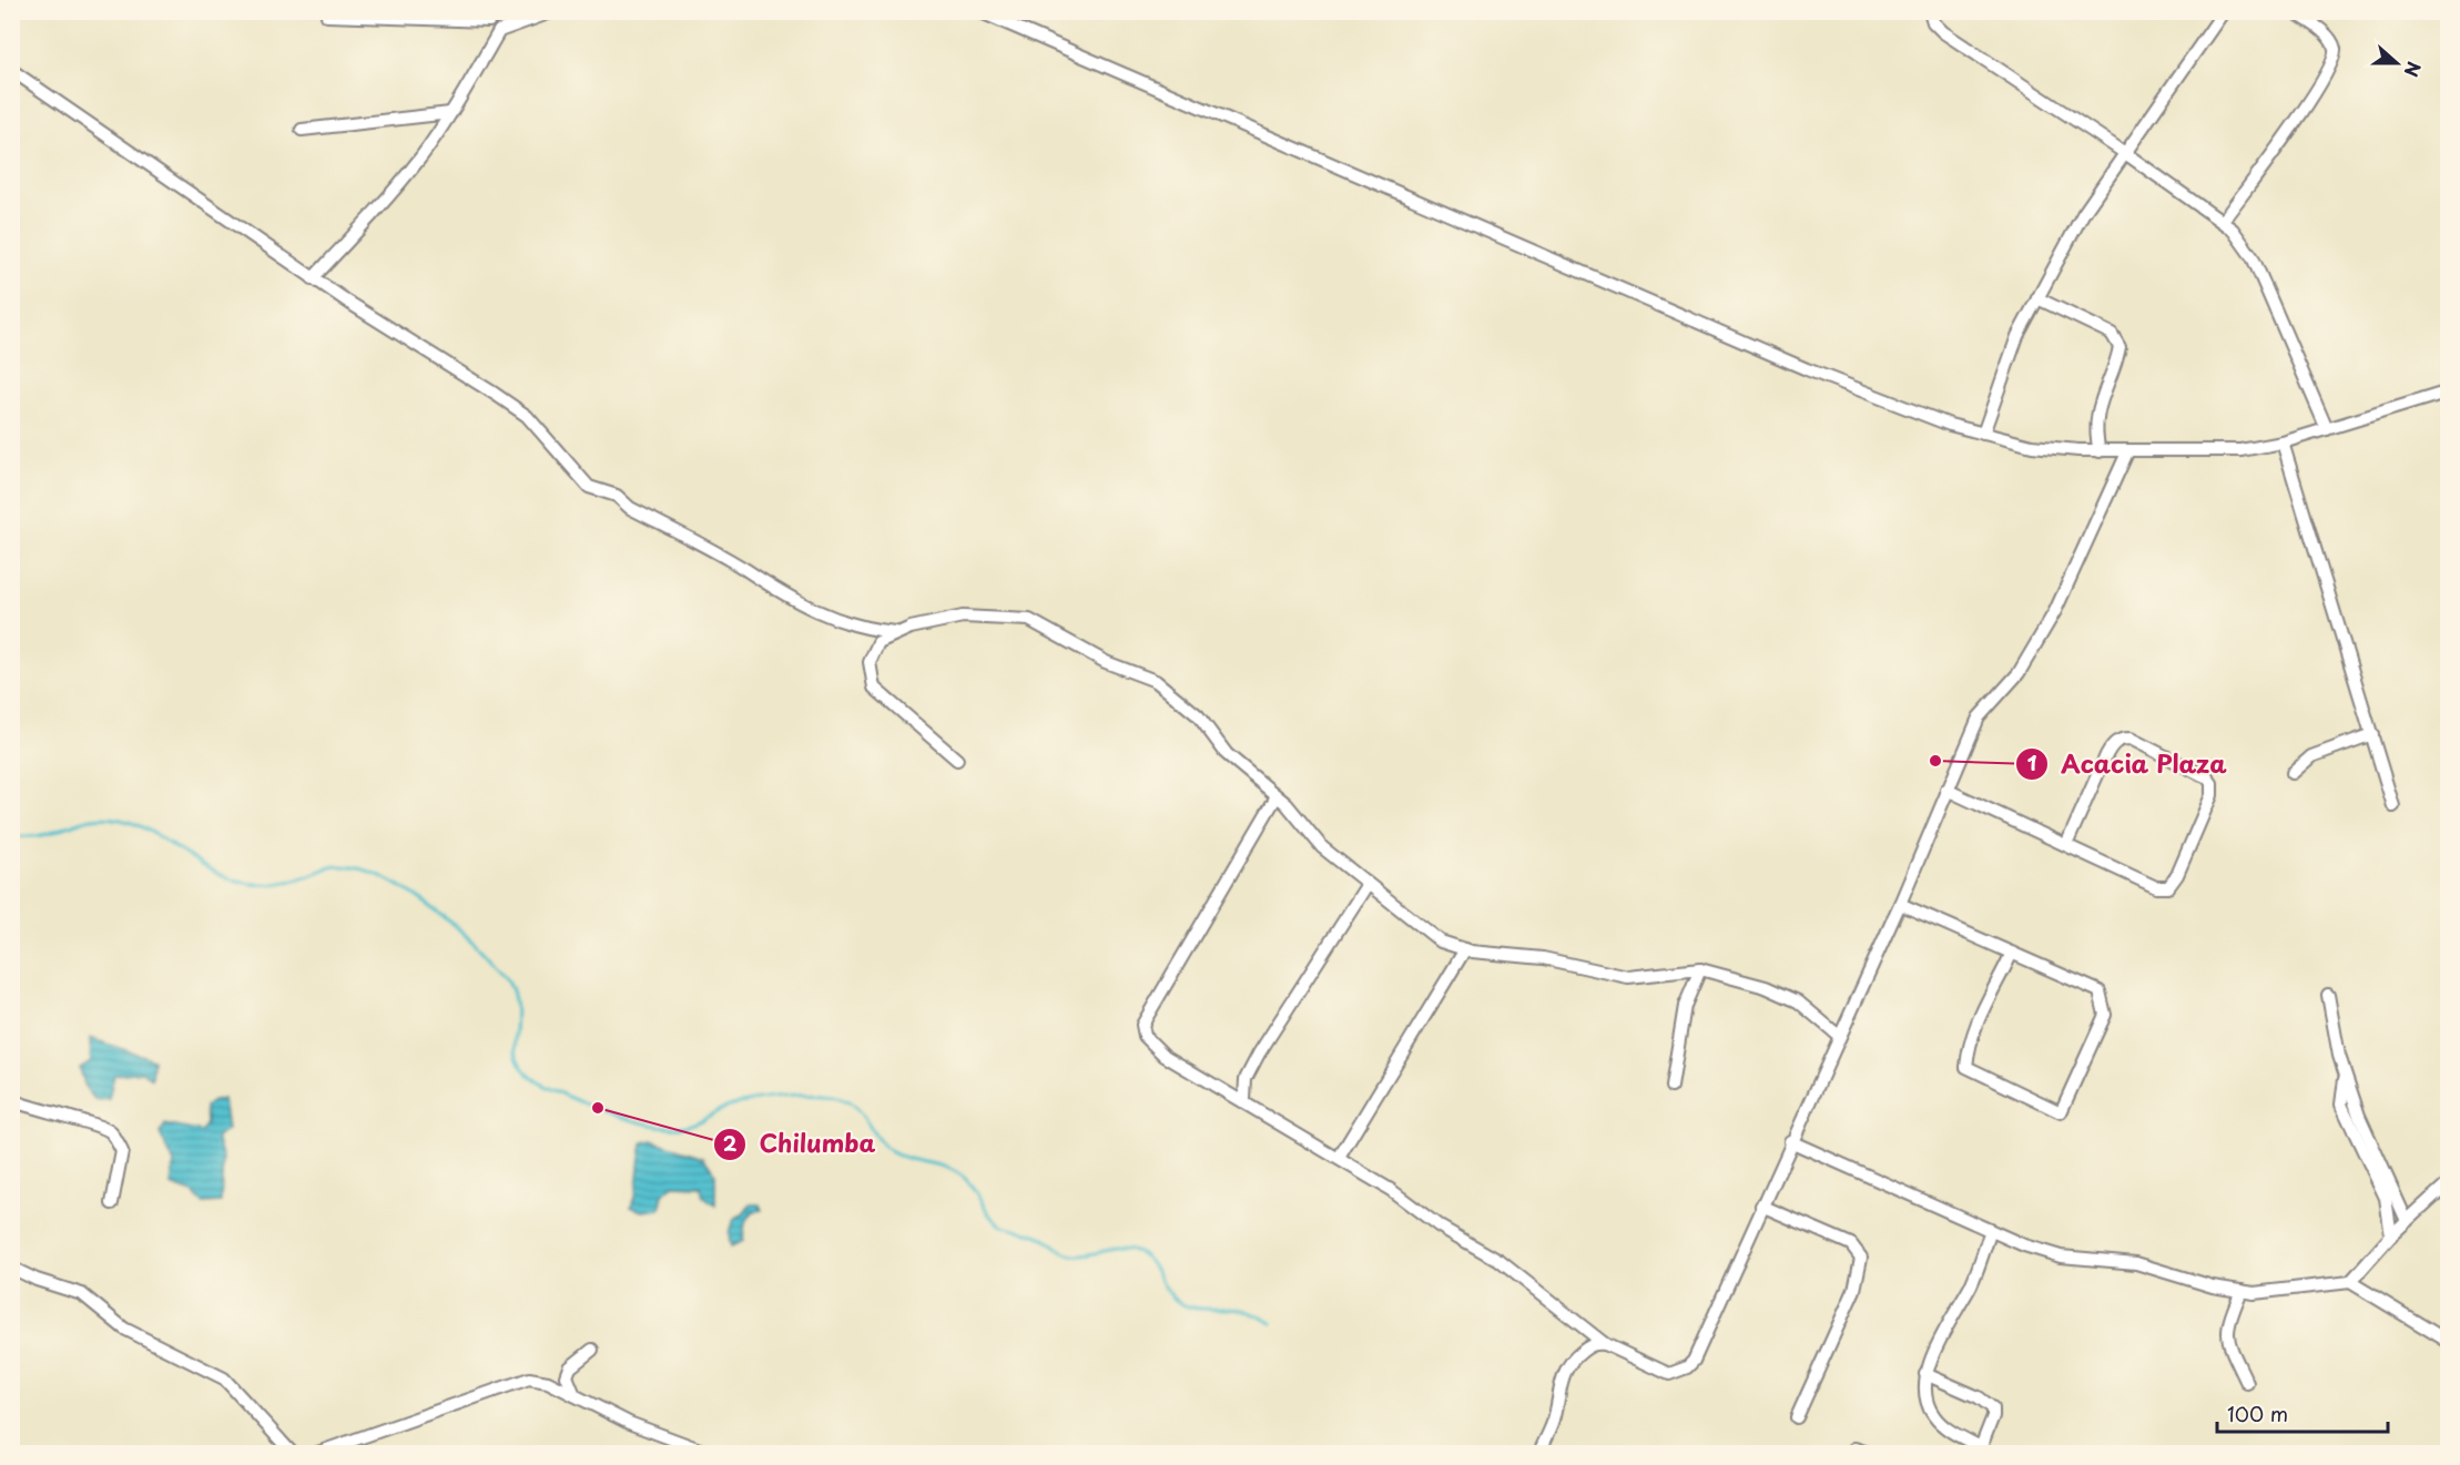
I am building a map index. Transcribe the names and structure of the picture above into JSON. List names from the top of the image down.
{
  "places": ["Acacia Plaza", "Chilumba"],
  "scale_bar": "100 m",
  "north": "right"
}
